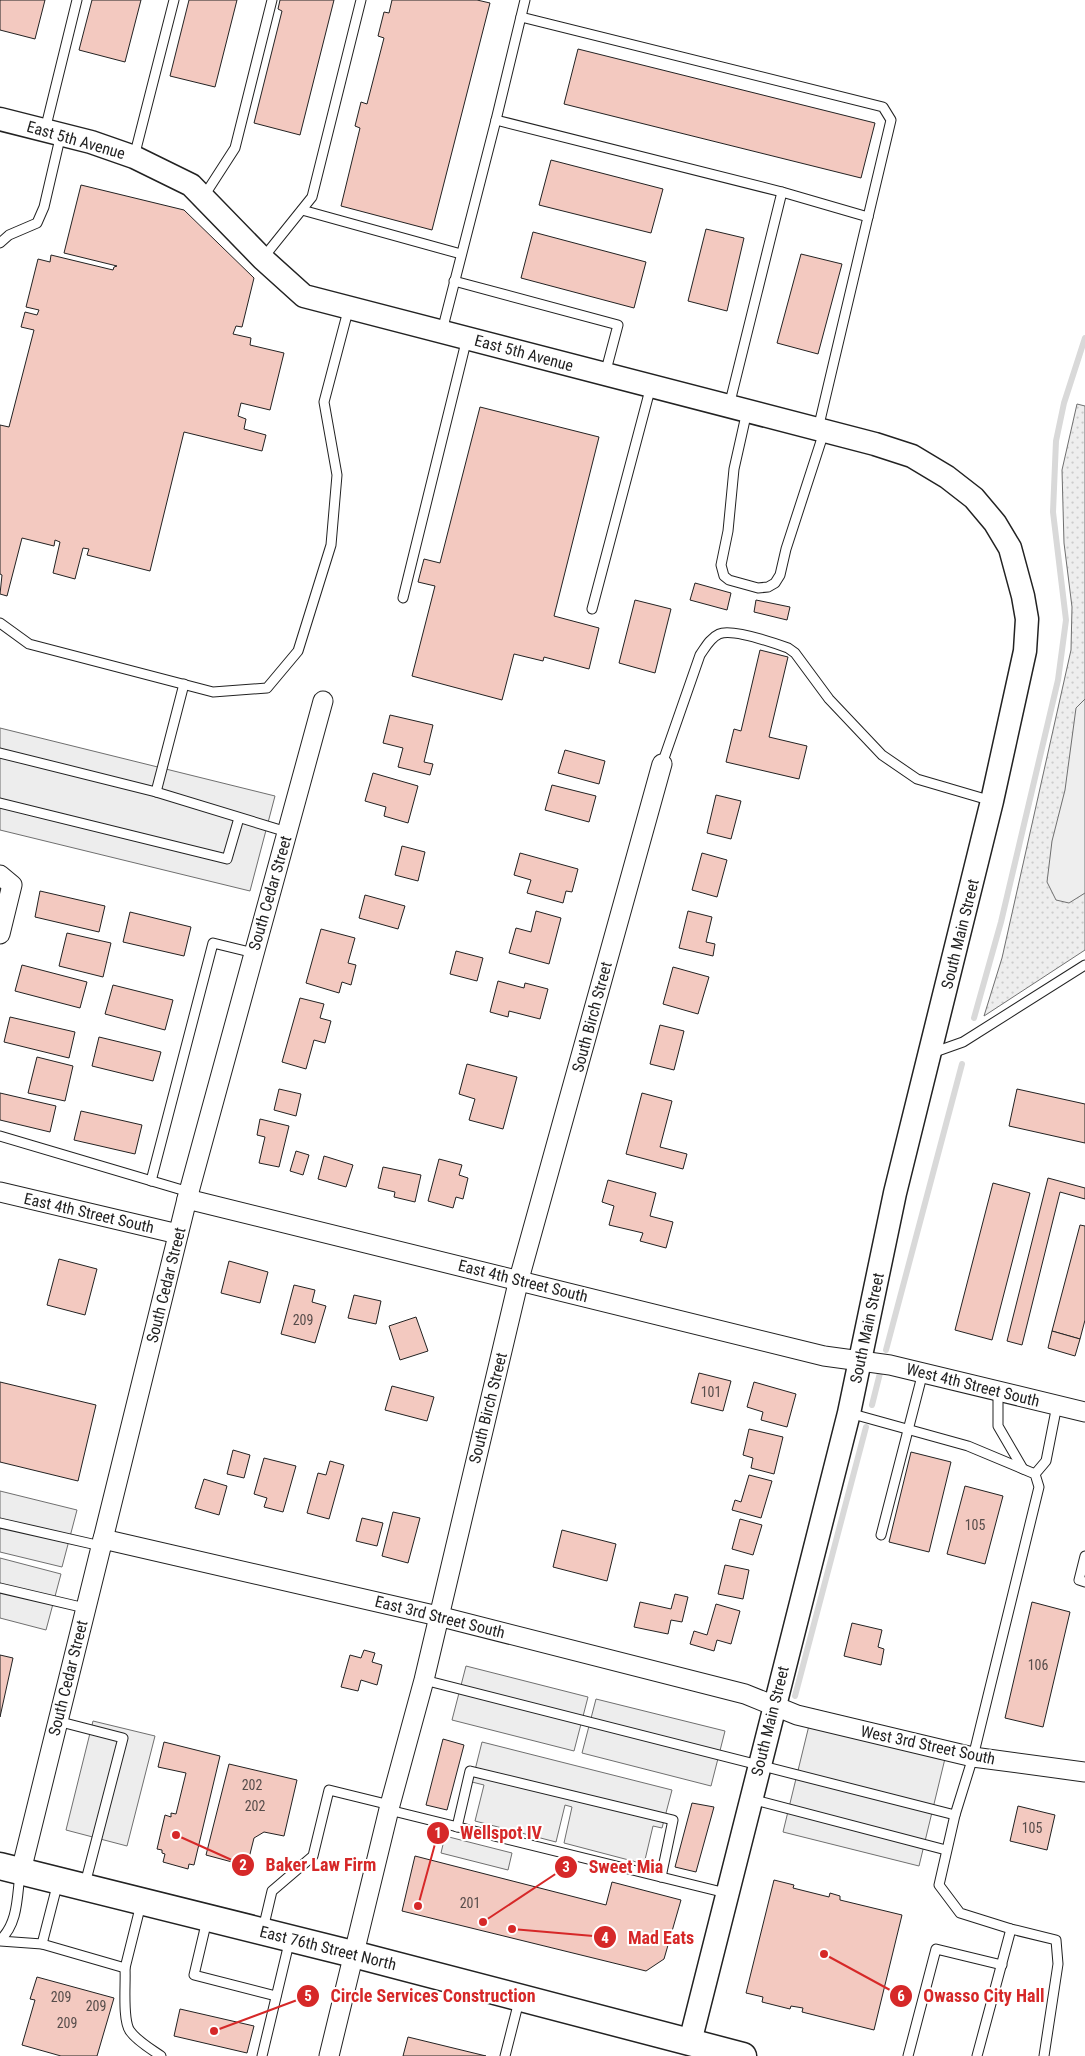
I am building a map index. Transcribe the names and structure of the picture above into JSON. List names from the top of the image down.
{
  "streets": {
    "main road": ["East 76th Street North"],
    "street": [
      "East 5th Avenue",
      "South Cedar Street",
      "South Main Street",
      "South Birch Street",
      "East 4th Street South",
      "West 4th Street South",
      "East 3rd Street South",
      "West 3rd Street South"
    ]
  },
  "crossings": [
    ["East 5th Avenue", "South Main Street"],
    ["South Cedar Street", "East 4th Street South"],
    ["South Cedar Street", "East 3rd Street South"],
    ["South Cedar Street", "East 76th Street North"],
    ["South Main Street", "East 4th Street South"],
    ["South Main Street", "West 4th Street South"],
    ["South Main Street", "East 3rd Street South"],
    ["South Main Street", "West 3rd Street South"],
    ["South Main Street", "East 76th Street North"],
    ["South Birch Street", "East 4th Street South"],
    ["South Birch Street", "East 3rd Street South"],
    ["South Birch Street", "East 76th Street North"],
    ["East 4th Street South", "West 4th Street South"],
    ["East 3rd Street South", "West 3rd Street South"]
  ],
  "places": [
    "Baker Law Firm",
    "Wellspot IV",
    "Sweet Mia",
    "Mad Eats",
    "Owasso City Hall",
    "Circle Services Construction"
  ],
  "house_numbers": [
    "209",
    "101",
    "105",
    "106",
    "202",
    "202",
    "105",
    "201",
    "209",
    "209",
    "209"
  ]
}
